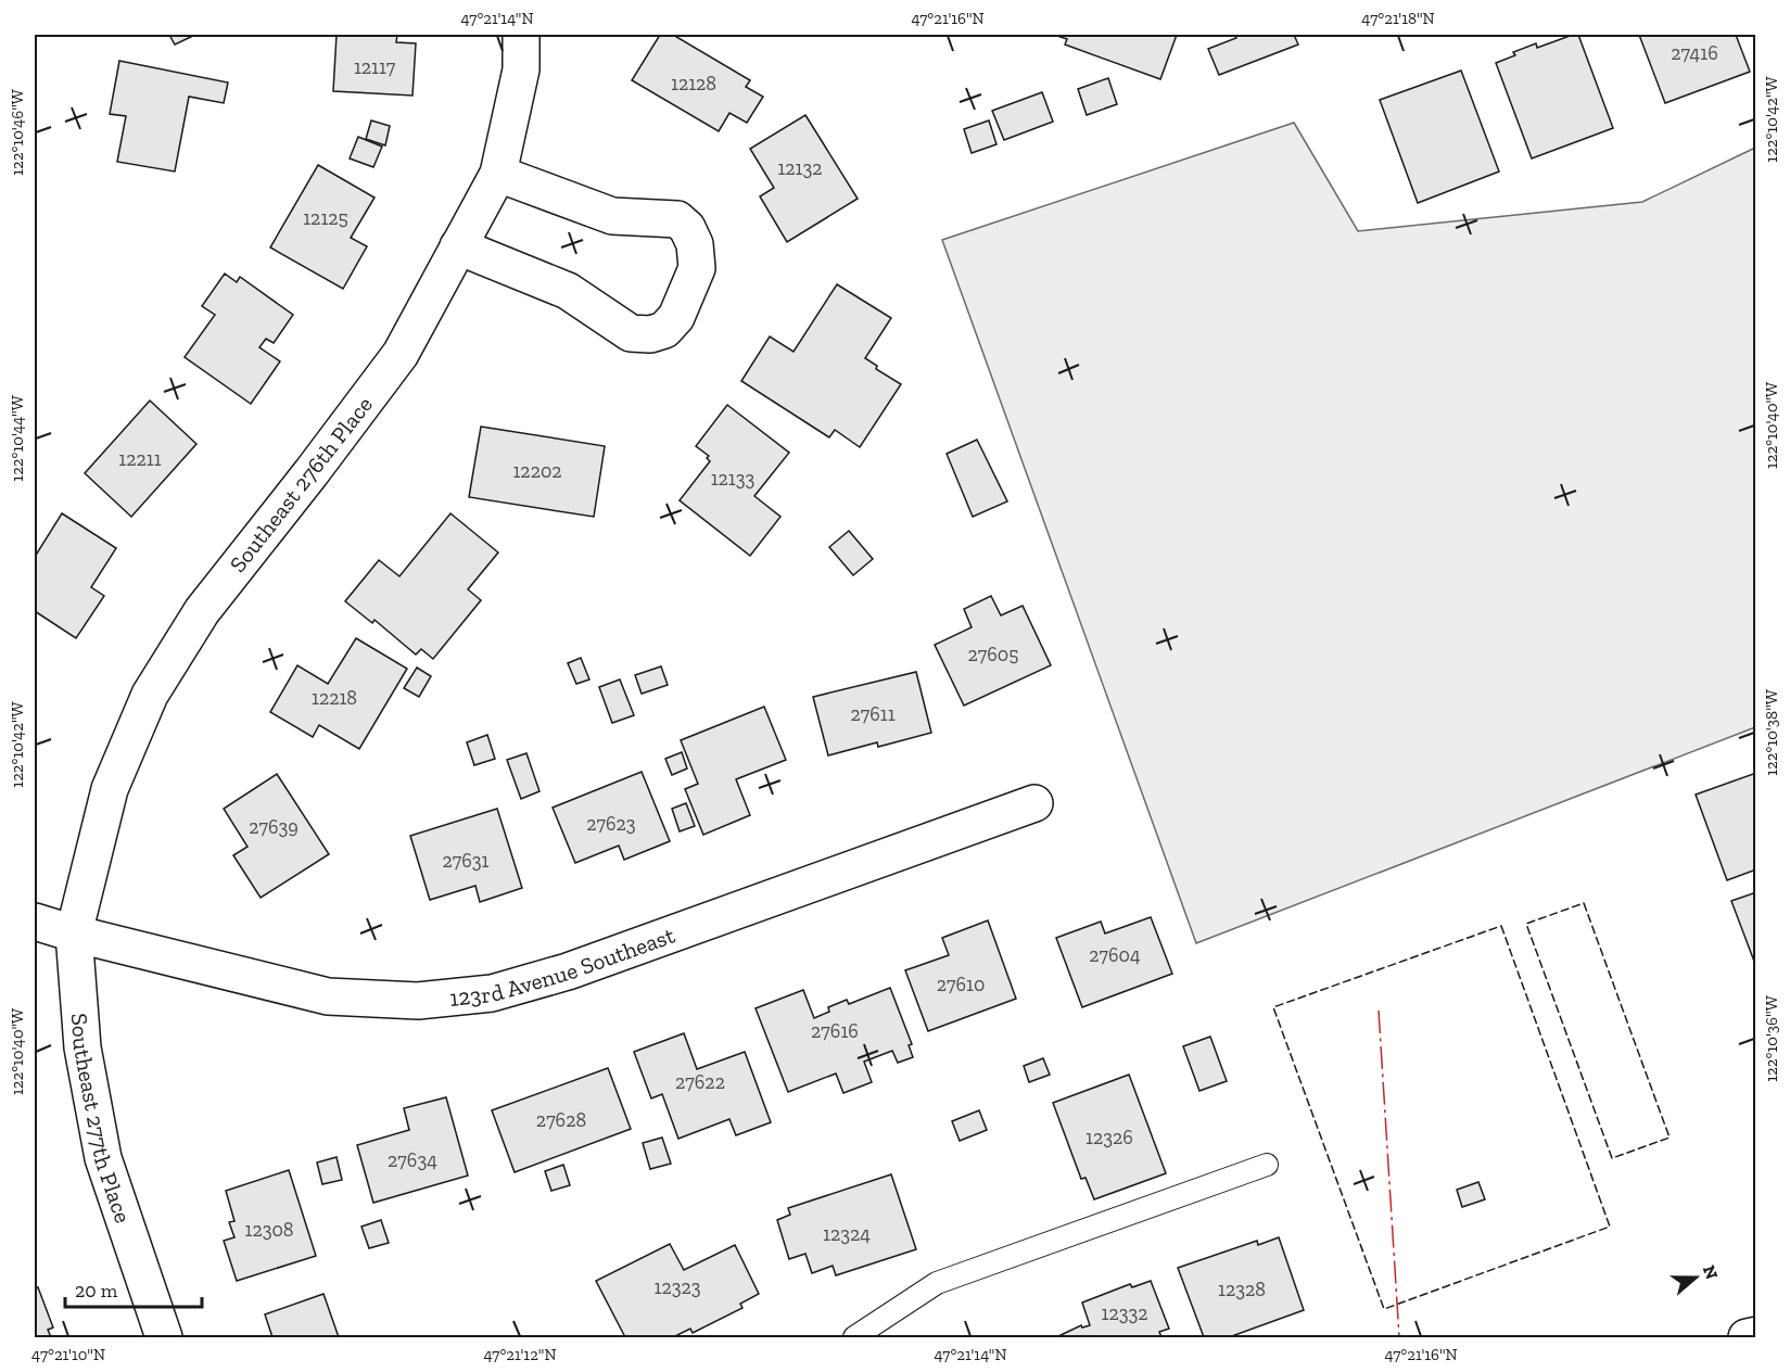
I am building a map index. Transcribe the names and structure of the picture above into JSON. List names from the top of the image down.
{
  "streets": {
    "street": ["Southeast 276th Place", "123rd Avenue Southeast", "Southeast 277th Place"]
  },
  "crossings": [
    ["Southeast 276th Place", "123rd Avenue Southeast"],
    ["Southeast 276th Place", "Southeast 277th Place"],
    ["123rd Avenue Southeast", "Southeast 277th Place"]
  ],
  "house_numbers": [
    "27416",
    "12117",
    "12128",
    "12132",
    "12125",
    "12211",
    "12202",
    "12133",
    "27605",
    "12218",
    "27611",
    "27623",
    "27639",
    "27631",
    "27604",
    "27610",
    "27616",
    "27622",
    "27628",
    "12326",
    "27634",
    "12308",
    "12324",
    "12323",
    "12328",
    "12332"
  ],
  "scale_bar": "20 m",
  "north": "right",
  "coordinates": [
    "47°21'14\"N",
    "47°21'16\"N",
    "47°21'18\"N",
    "122°10'42\"W",
    "122°10'46\"W",
    "122°10'40\"W",
    "122°10'44\"W",
    "122°10'38\"W",
    "122°10'36\"W",
    "47°21'10\"N",
    "47°21'12\"N"
  ]
}
